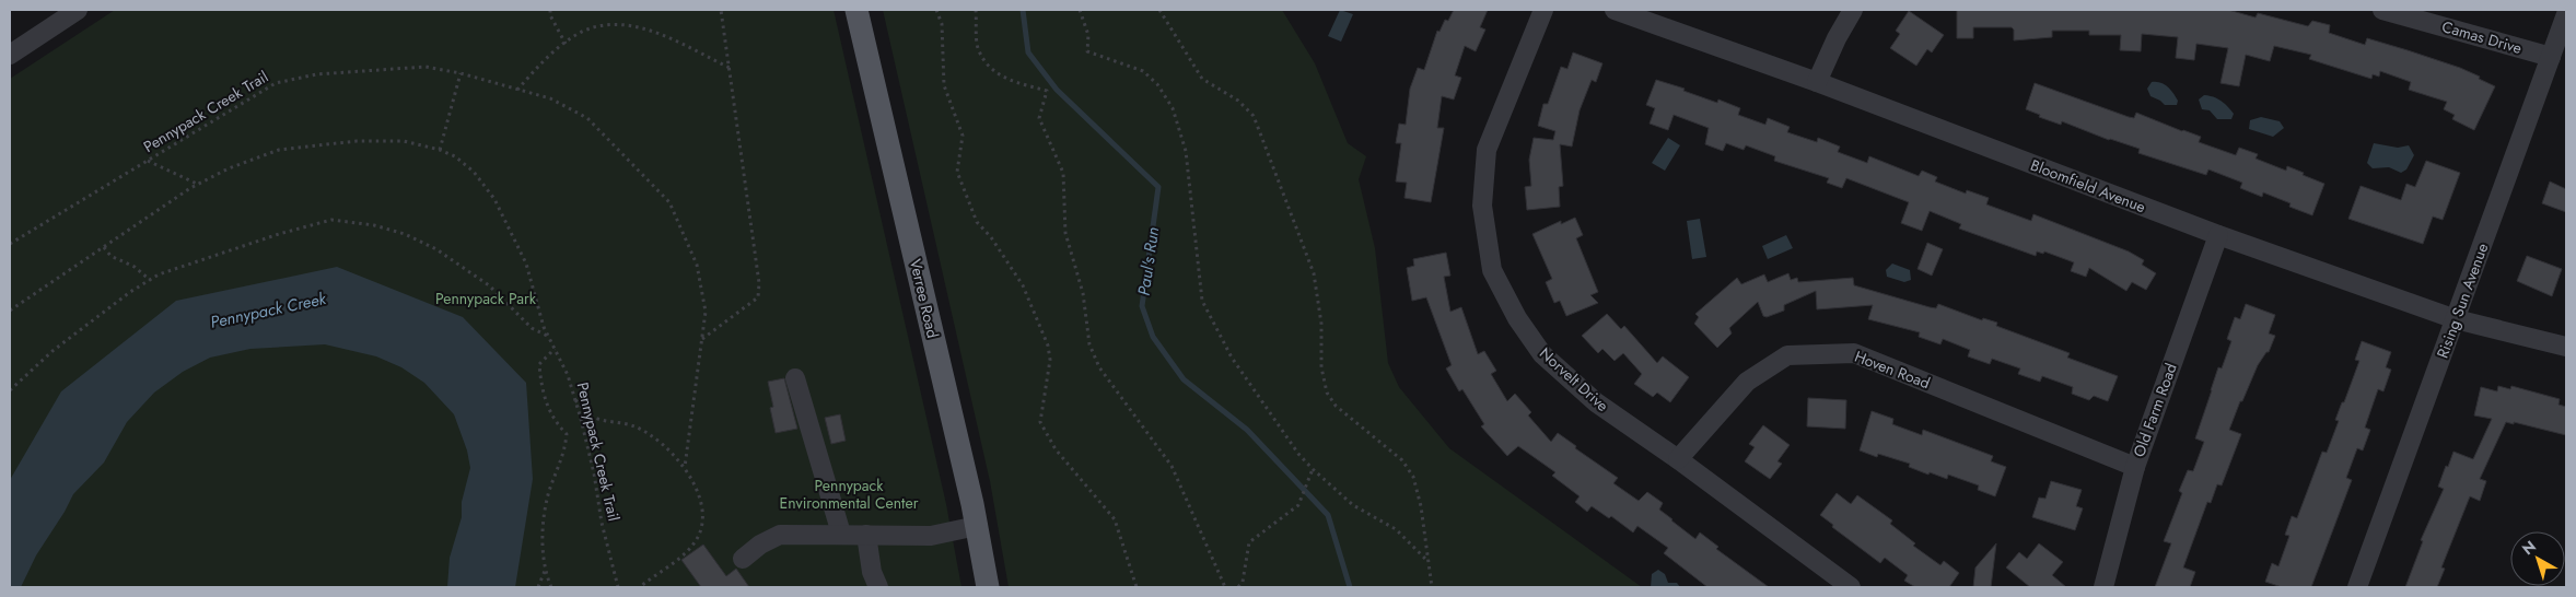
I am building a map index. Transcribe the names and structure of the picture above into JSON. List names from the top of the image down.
{
  "streets": {
    "main road": ["Verree Road"],
    "street": [
      "Camas Drive",
      "Bloomfield Avenue",
      "Rising Sun Avenue",
      "Hoven Road",
      "Norvelt Drive",
      "Old Farm Road"
    ],
    "path": ["Pennypack Creek Trail"]
  },
  "crossings": [
    ["Camas Drive", "Rising Sun Avenue"],
    ["Bloomfield Avenue", "Rising Sun Avenue"],
    ["Bloomfield Avenue", "Old Farm Road"],
    ["Hoven Road", "Norvelt Drive"],
    ["Hoven Road", "Old Farm Road"]
  ],
  "water": ["Paul's Run", "Pennypack Creek"],
  "parks": ["Pennypack Park", "Pennypack Environmental Center"],
  "north": "top left"
}
